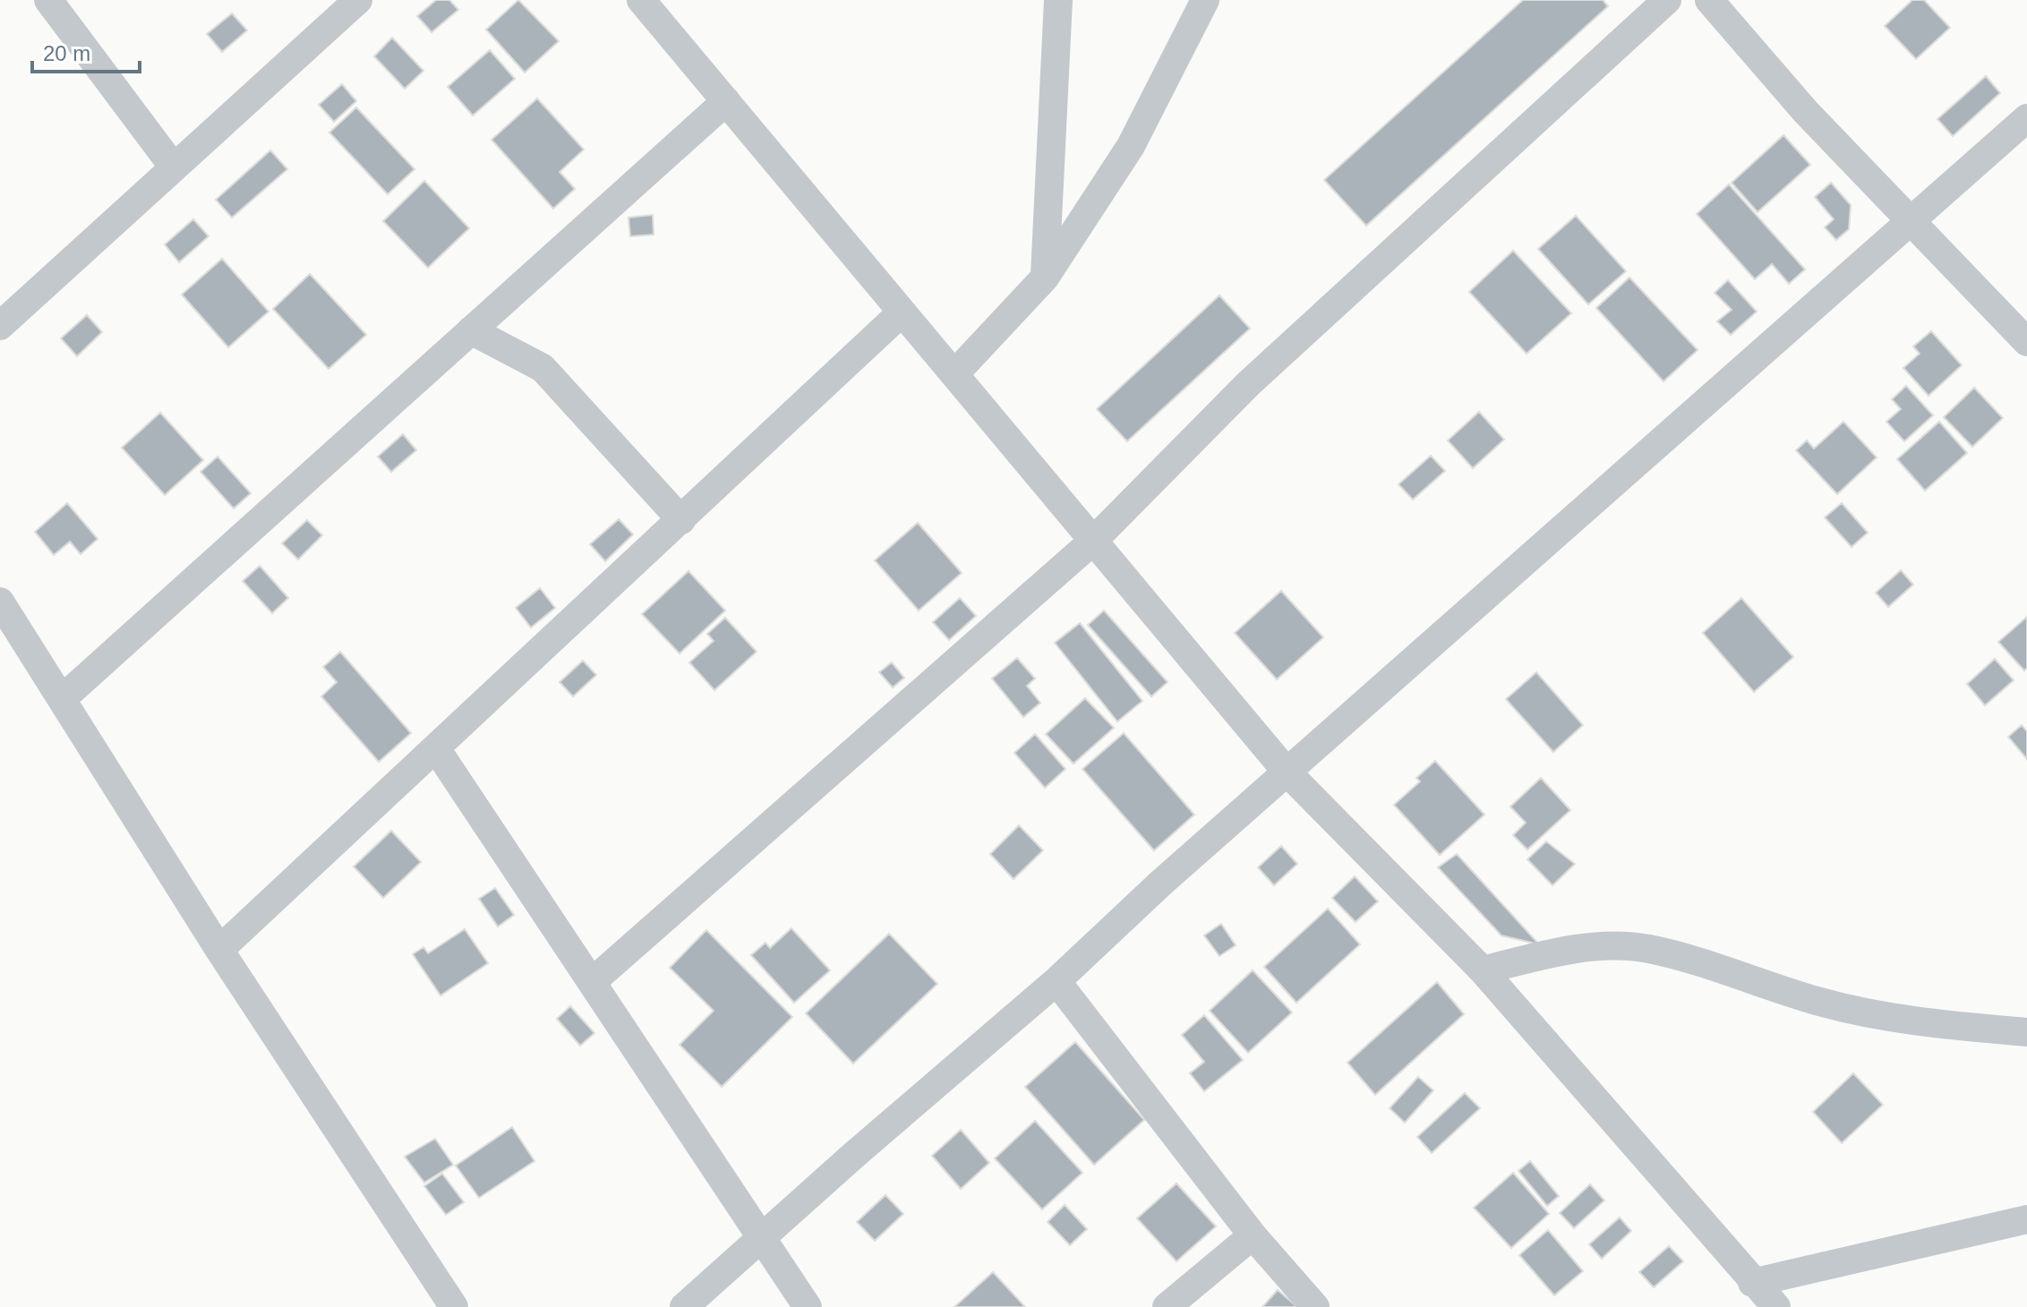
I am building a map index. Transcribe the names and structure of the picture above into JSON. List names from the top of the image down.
{
  "scale_bar": "20 m"
}
